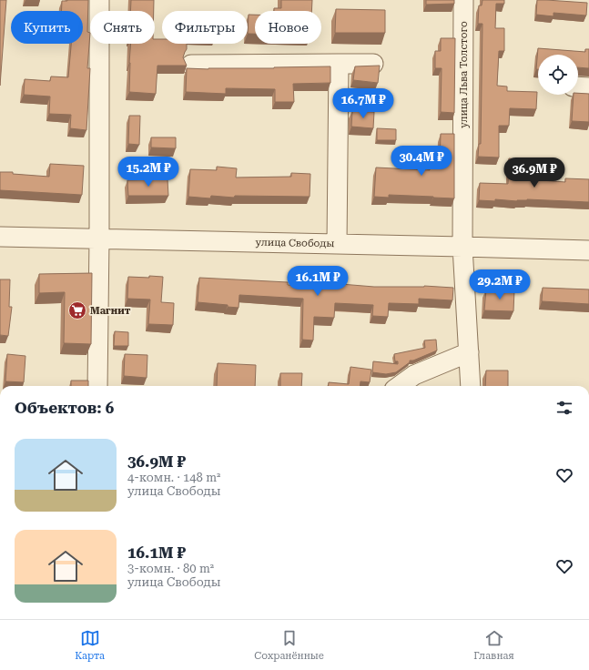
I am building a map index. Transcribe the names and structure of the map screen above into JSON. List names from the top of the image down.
{
  "streets": {
    "street": ["улица Льва Толстого", "улица Свободы"]
  },
  "crossings": [
    ["улица Льва Толстого", "улица Свободы"]
  ],
  "places": {
    "supermarket": ["Магнит"]
  },
  "page": {
    "chip": [
      "Купить",
      "Снять",
      "Фильтры",
      "Новое"
    ],
    "price": [
      "16.7M ₽",
      "30.4M ₽",
      "15.2M ₽",
      "36.9M ₽",
      "16.1M ₽",
      "29.2M ₽"
    ],
    "heading": "Объектов: 6",
    "list": [
      {
        "name": "36.9M ₽",
        "note": "4-комн. · 148 m² · улица Свободы"
      },
      {
        "name": "16.1M ₽",
        "note": "3-комн. · 80 m² · улица Свободы"
      }
    ],
    "tabs": ["Карта", "Сохранённые", "Главная"]
  }
}
